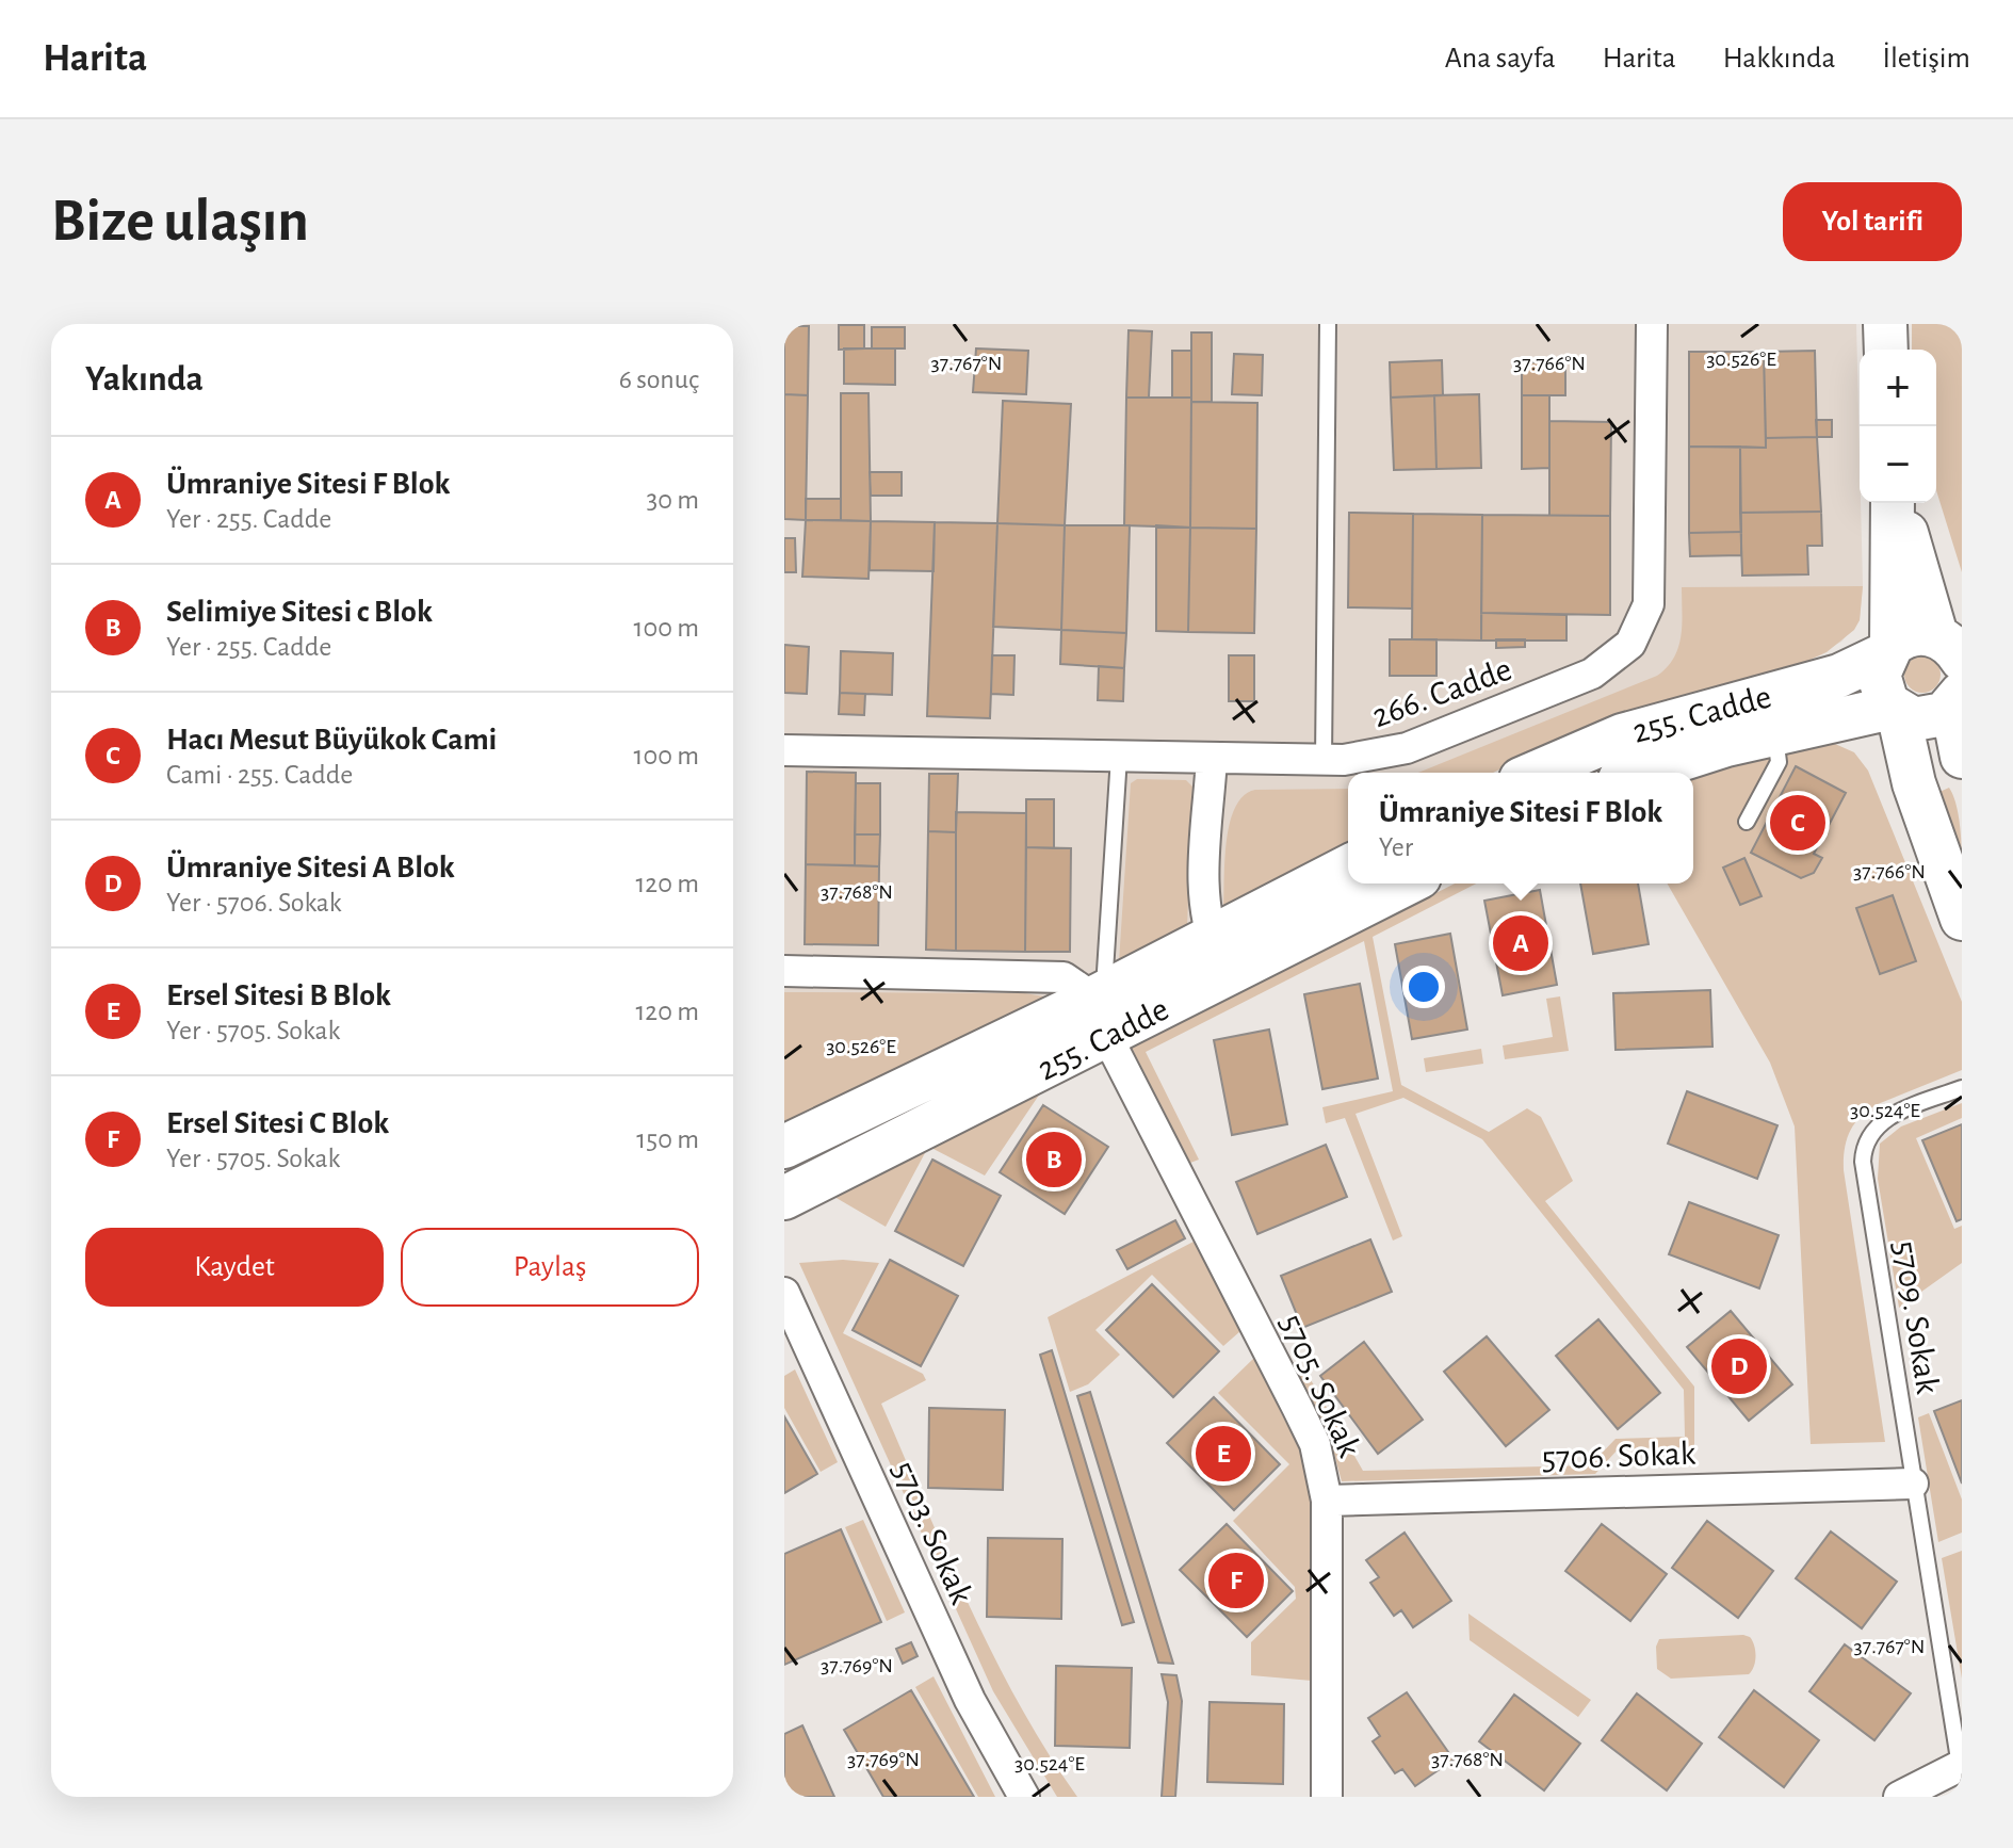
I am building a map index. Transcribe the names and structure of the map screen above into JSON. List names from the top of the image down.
{
  "streets": {
    "main road": ["255. Cadde"],
    "street": [
      "266. Cadde",
      "5705. Sokak",
      "5706. Sokak",
      "5703. Sokak"
    ],
    "lane": ["5709. Sokak"]
  },
  "crossings": [
    ["255. Cadde", "5705. Sokak"],
    ["5709. Sokak", "5706. Sokak"],
    ["5705. Sokak", "5706. Sokak"]
  ],
  "page": {
    "header": "Harita",
    "nav": [
      "Ana sayfa",
      "Harita",
      "Hakkında",
      "İletişim"
    ],
    "buttons": [
      "Yol tarifi",
      ["Kaydet", "Paylaş"]
    ],
    "title": "Bize ulaşın",
    "heading": ["Yakında", "6 sonuç"],
    "map_buttons": ["+", "−"],
    "list": [
      {
        "mark": "A",
        "name": "Ümraniye Sitesi F Blok",
        "note": "Yer · 255. Cadde",
        "value": "30 m"
      },
      {
        "mark": "B",
        "name": "Selimiye Sitesi c Blok",
        "note": "Yer · 255. Cadde",
        "value": "100 m"
      },
      {
        "mark": "C",
        "name": "Hacı Mesut Büyükok Cami",
        "note": "Cami · 255. Cadde",
        "value": "100 m"
      },
      {
        "mark": "D",
        "name": "Ümraniye Sitesi A Blok",
        "note": "Yer · 5706. Sokak",
        "value": "120 m"
      },
      {
        "mark": "E",
        "name": "Ersel Sitesi B Blok",
        "note": "Yer · 5705. Sokak",
        "value": "120 m"
      },
      {
        "mark": "F",
        "name": "Ersel Sitesi C Blok",
        "note": "Yer · 5705. Sokak",
        "value": "150 m"
      }
    ],
    "popup": ["Ümraniye Sitesi F Blok", "Yer"],
    "pins": [
      "C",
      "A",
      "B",
      "D",
      "E",
      "F"
    ]
  },
  "coordinates": [
    "30.526°E",
    "37.767°N",
    "37.766°N",
    "37.768°N",
    "30.524°E",
    "37.769°N"
  ]
}
